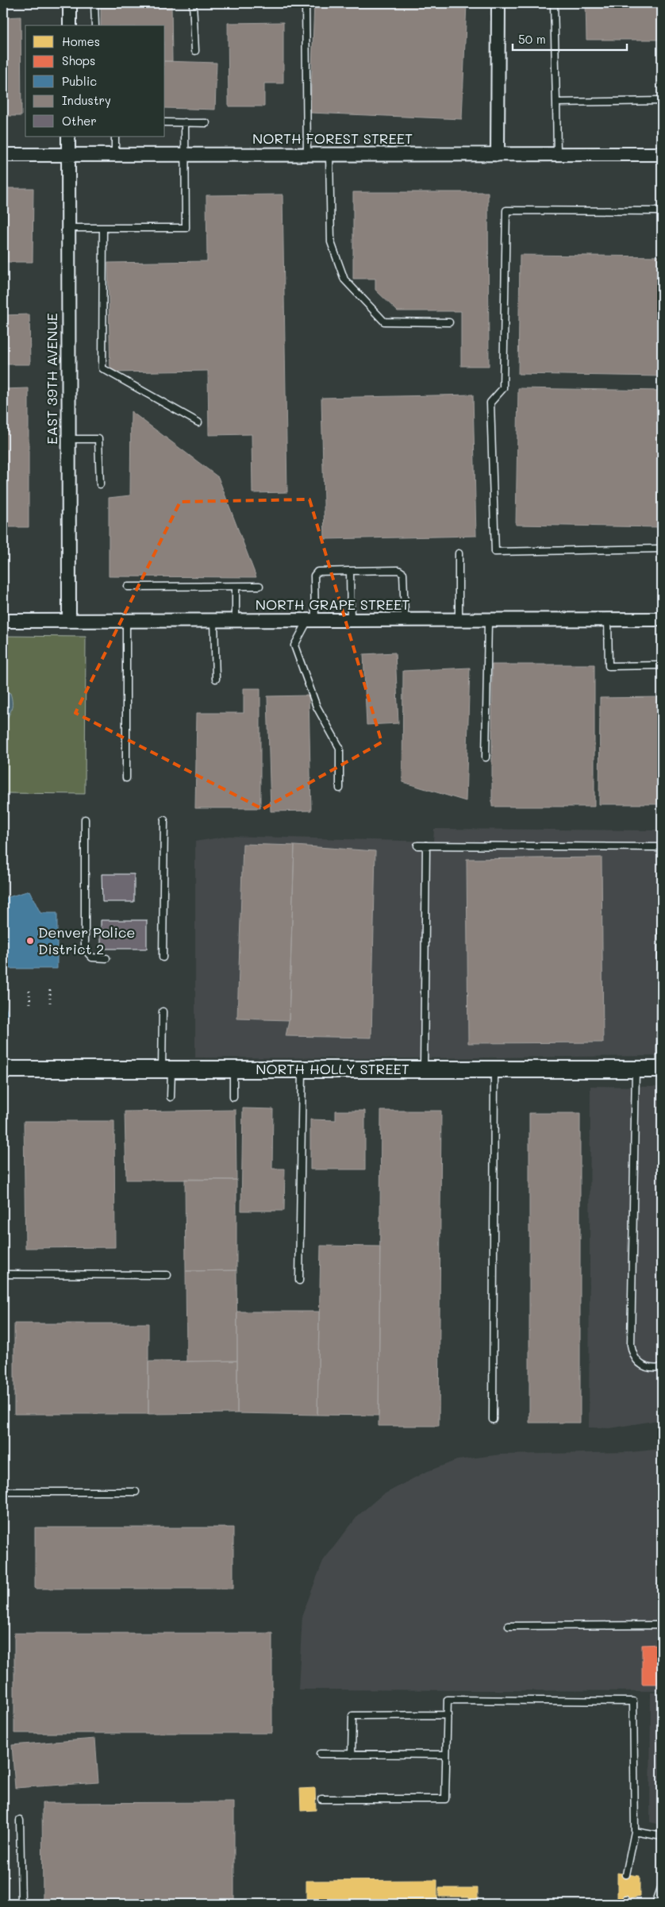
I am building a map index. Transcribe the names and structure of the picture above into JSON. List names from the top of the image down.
{
  "streets": {
    "street": [
      "NORTH FOREST STREET",
      "EAST 39TH AVENUE",
      "NORTH GRAPE STREET",
      "NORTH HOLLY STREET"
    ]
  },
  "crossings": [
    ["NORTH FOREST STREET", "EAST 39TH AVENUE"],
    ["EAST 39TH AVENUE", "NORTH GRAPE STREET"]
  ],
  "places": ["Denver Police District 2"],
  "legend": [
    "Homes",
    "Shops",
    "Public",
    "Industry",
    "Other"
  ],
  "scale_bar": "50 m"
}
